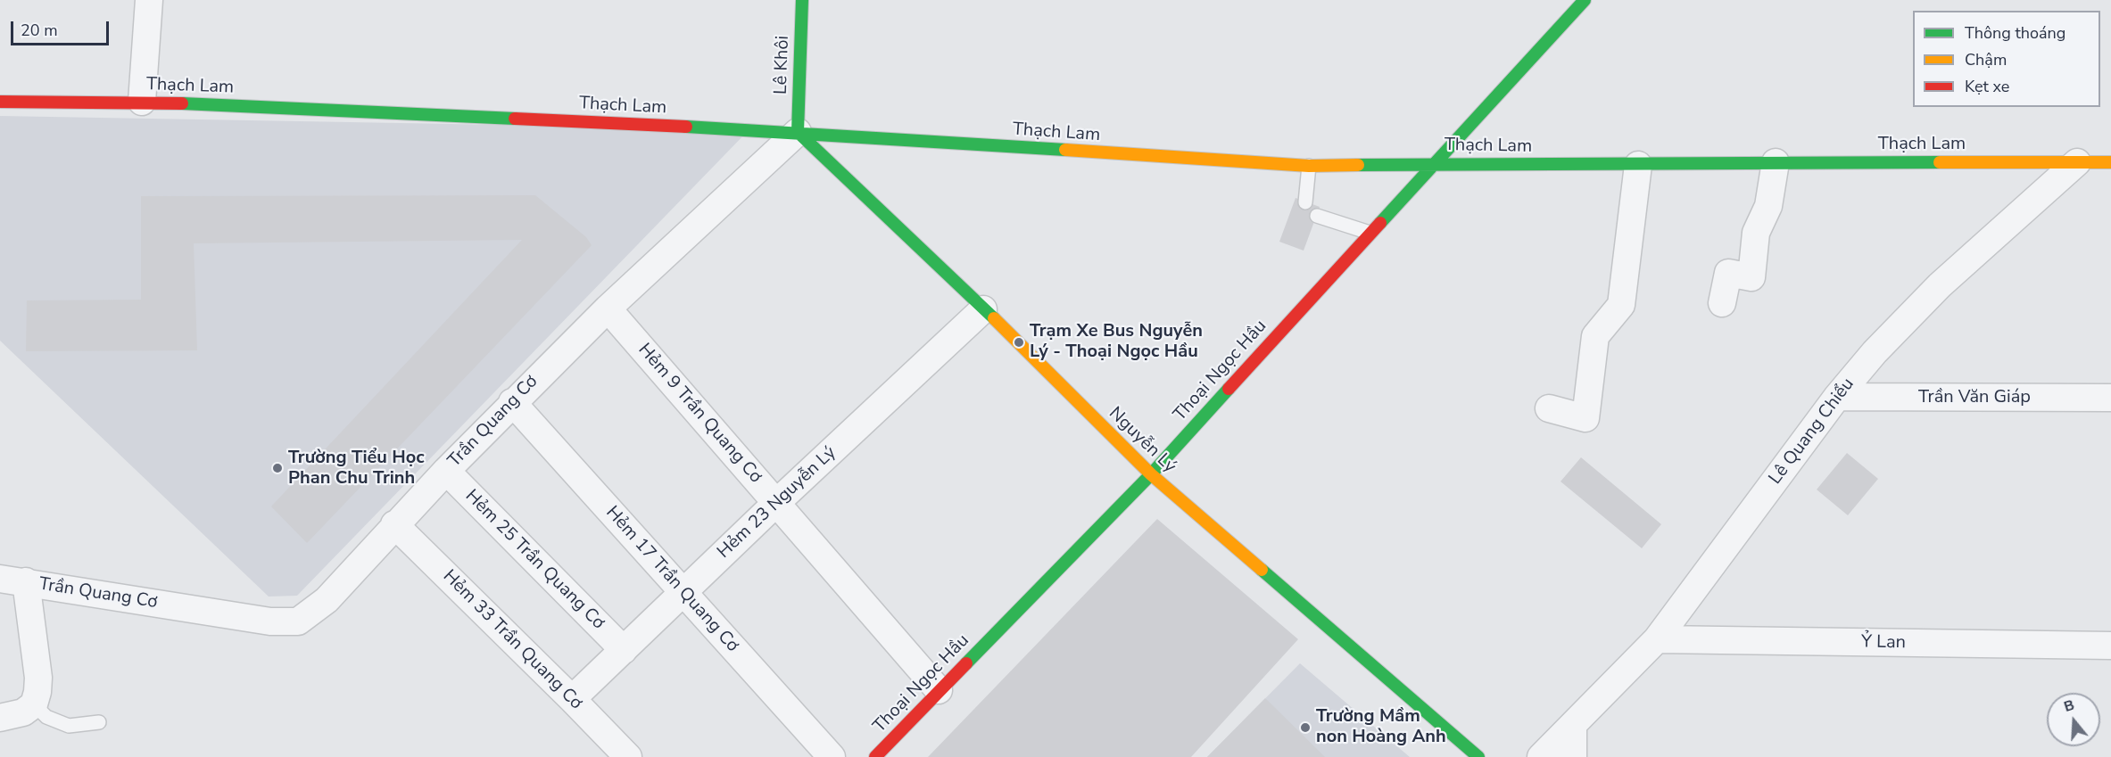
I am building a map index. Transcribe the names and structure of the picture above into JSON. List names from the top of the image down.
{
  "streets": {
    "street": [
      "Lê Khôi",
      "Thạch Lam",
      "Thoại Ngọc Hầu",
      "Trần Văn Giáp",
      "Hẻm 9 Trần Quang Cơ",
      "Trần Quang Cơ",
      "Lê Quang Chiểu",
      "Nguyễn Lý",
      "Hẻm 23 Nguyễn Lý",
      "Hẻm 25 Trần Quang Cơ",
      "Hẻm 17 Trần Quang Cơ",
      "Hẻm 33 Trần Quang Cơ",
      "Ỷ Lan"
    ]
  },
  "crossings": [
    ["Lê Khôi", "Thạch Lam"],
    ["Lê Khôi", "Trần Quang Cơ"],
    ["Lê Khôi", "Nguyễn Lý"],
    ["Thạch Lam", "Thoại Ngọc Hầu"],
    ["Thạch Lam", "Trần Quang Cơ"],
    ["Thạch Lam", "Lê Quang Chiểu"],
    ["Thạch Lam", "Nguyễn Lý"],
    ["Thoại Ngọc Hầu", "Hẻm 9 Trần Quang Cơ"],
    ["Thoại Ngọc Hầu", "Nguyễn Lý"],
    ["Trần Văn Giáp", "Lê Quang Chiểu"],
    ["Hẻm 9 Trần Quang Cơ", "Trần Quang Cơ"],
    ["Hẻm 9 Trần Quang Cơ", "Hẻm 23 Nguyễn Lý"],
    ["Trần Quang Cơ", "Nguyễn Lý"],
    ["Trần Quang Cơ", "Hẻm 25 Trần Quang Cơ"],
    ["Trần Quang Cơ", "Hẻm 17 Trần Quang Cơ"],
    ["Trần Quang Cơ", "Hẻm 33 Trần Quang Cơ"],
    ["Lê Quang Chiểu", "Ỷ Lan"],
    ["Nguyễn Lý", "Hẻm 23 Nguyễn Lý"],
    ["Hẻm 23 Nguyễn Lý", "Hẻm 25 Trần Quang Cơ"],
    ["Hẻm 23 Nguyễn Lý", "Hẻm 17 Trần Quang Cơ"],
    ["Hẻm 23 Nguyễn Lý", "Hẻm 33 Trần Quang Cơ"]
  ],
  "places": ["Trạm Xe Bus Nguyễn Lý - Thoại Ngọc Hầu", "Trường Tiểu Học Phan Chu Trinh", "Trường Mầm non Hoàng Anh"],
  "legend": ["Thông thoáng", "Chậm", "Kẹt xe"],
  "scale_bar": "20 m",
  "north": "top"
}
